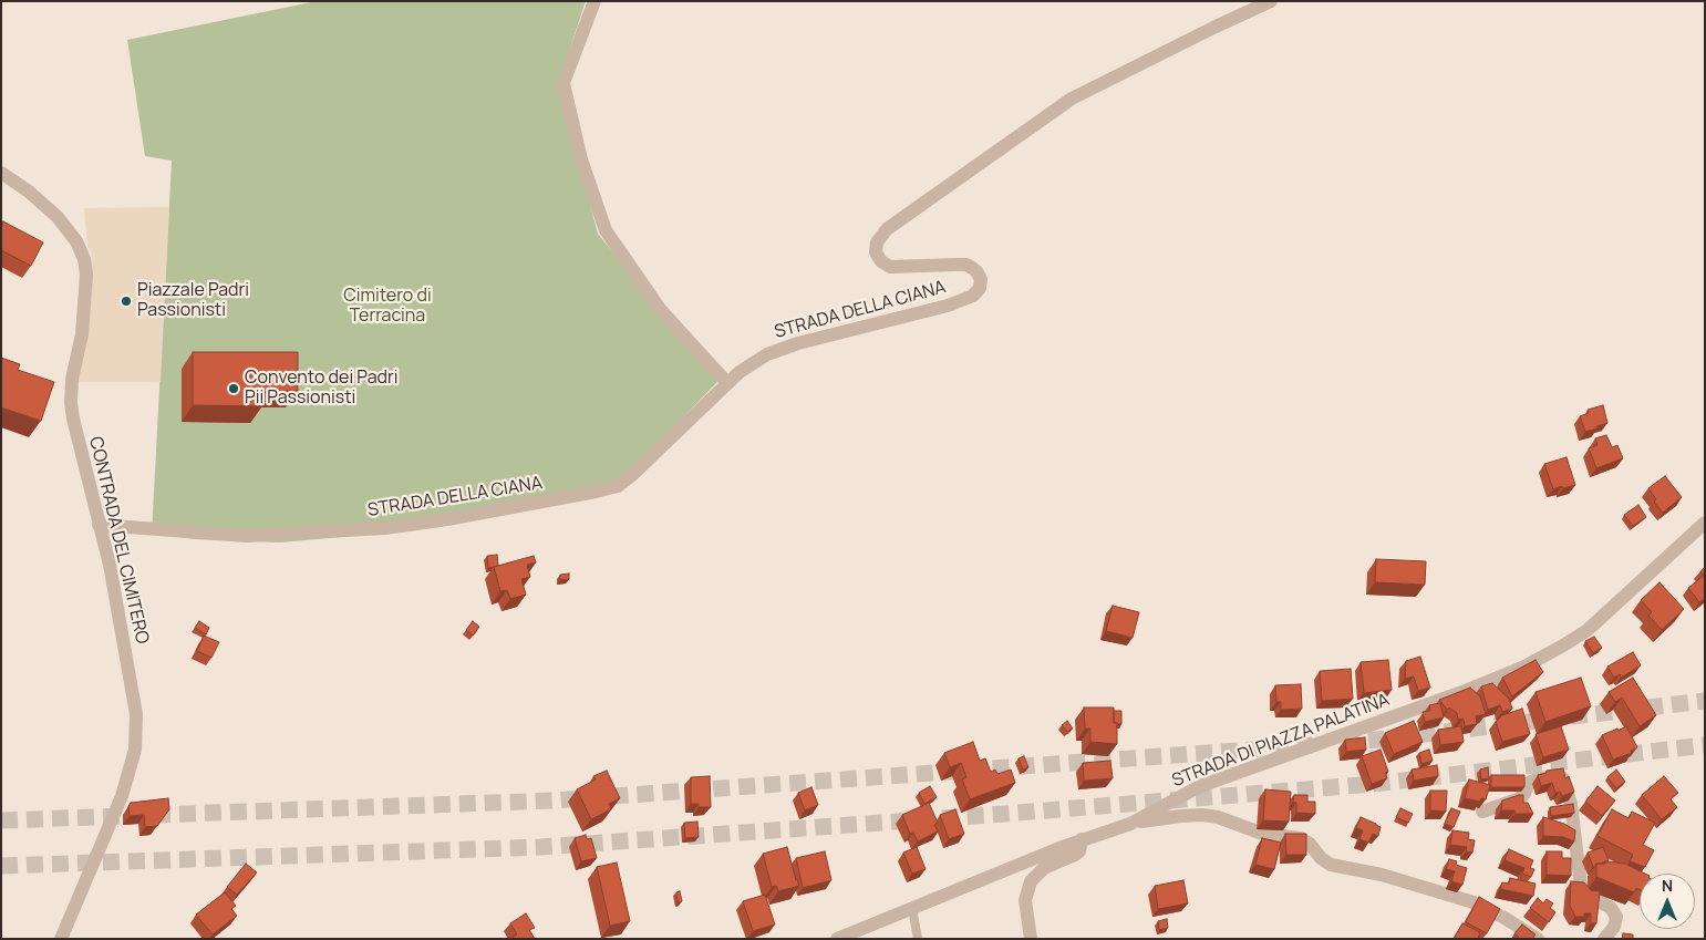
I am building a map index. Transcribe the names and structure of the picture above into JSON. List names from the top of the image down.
{
  "streets": {
    "street": ["STRADA DELLA CIANA", "CONTRADA DEL CIMITERO", "STRADA DI PIAZZA PALATINA"]
  },
  "crossings": [
    ["STRADA DELLA CIANA", "CONTRADA DEL CIMITERO"]
  ],
  "parks": ["Cimitero di Terracina"],
  "places": ["Piazzale Padri Passionisti", "Convento dei Padri Pii Passionisti"],
  "north": "top"
}
